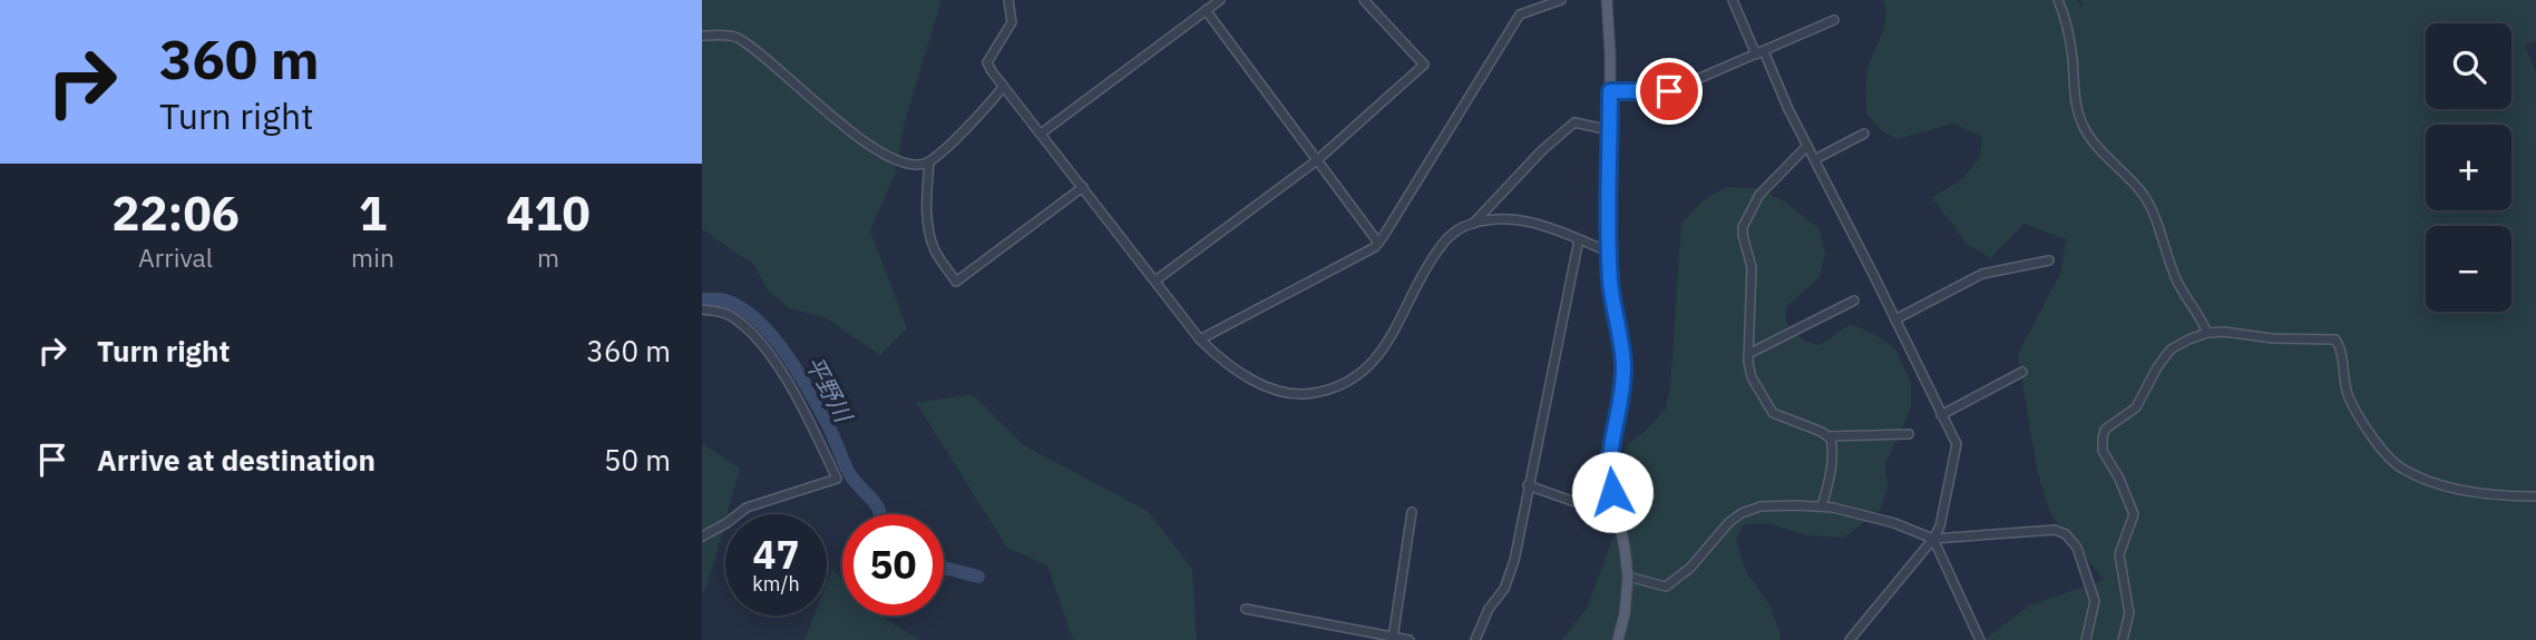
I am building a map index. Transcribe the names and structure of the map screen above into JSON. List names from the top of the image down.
{
  "water": ["平野川"],
  "page": {
    "turn": ["360 m", "Turn right"],
    "map_buttons": ["+", "−"],
    "eta": [
      "22:06",
      "Arrival",
      "1",
      "min",
      "410",
      "m"
    ],
    "list": [
      {
        "name": "Turn right",
        "value": "360 m"
      },
      {
        "name": "Arrive at destination",
        "value": "50 m"
      }
    ],
    "speed": "47 km/h",
    "limit": "50"
  }
}
